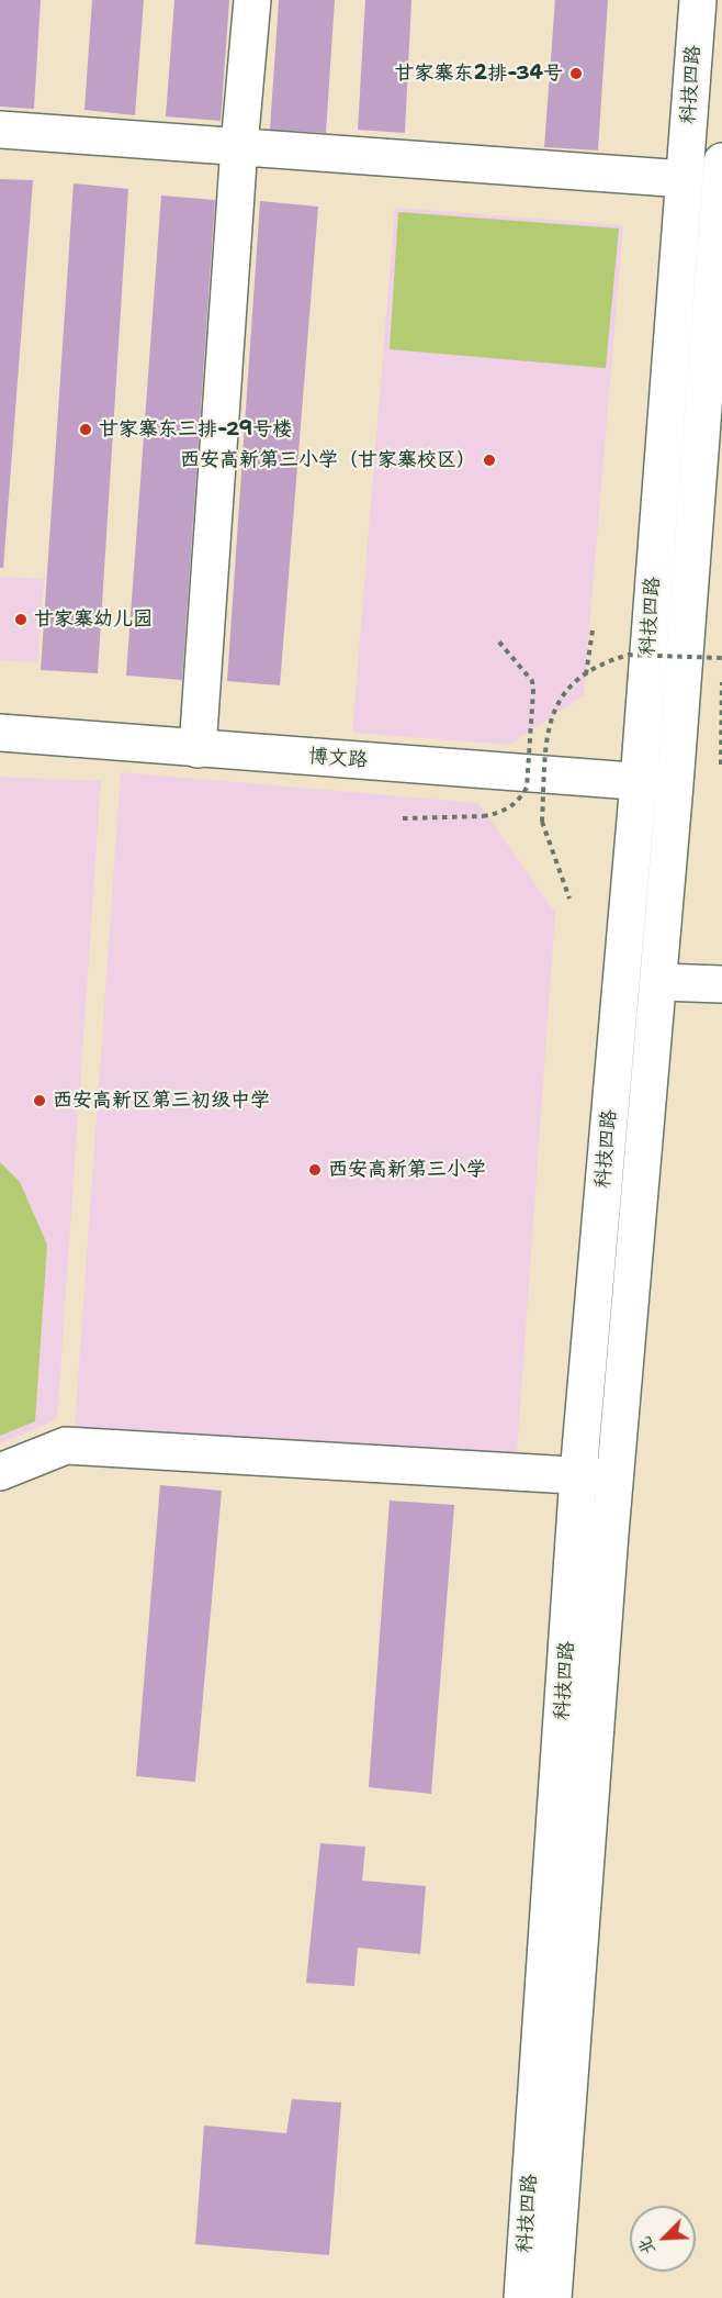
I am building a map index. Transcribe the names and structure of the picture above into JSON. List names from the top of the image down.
{
  "streets": {
    "street": ["科技四路", "博文路"]
  },
  "crossings": [
    ["科技四路", "博文路"]
  ],
  "places": [
    "甘家寨东2排-34号",
    "甘家寨东三排-29号楼",
    "西安高新第三小学（甘家寨校区）",
    "甘家寨幼儿园",
    "西安高新区第三初级中学",
    "西安高新第三小学"
  ],
  "north": "bottom left"
}
